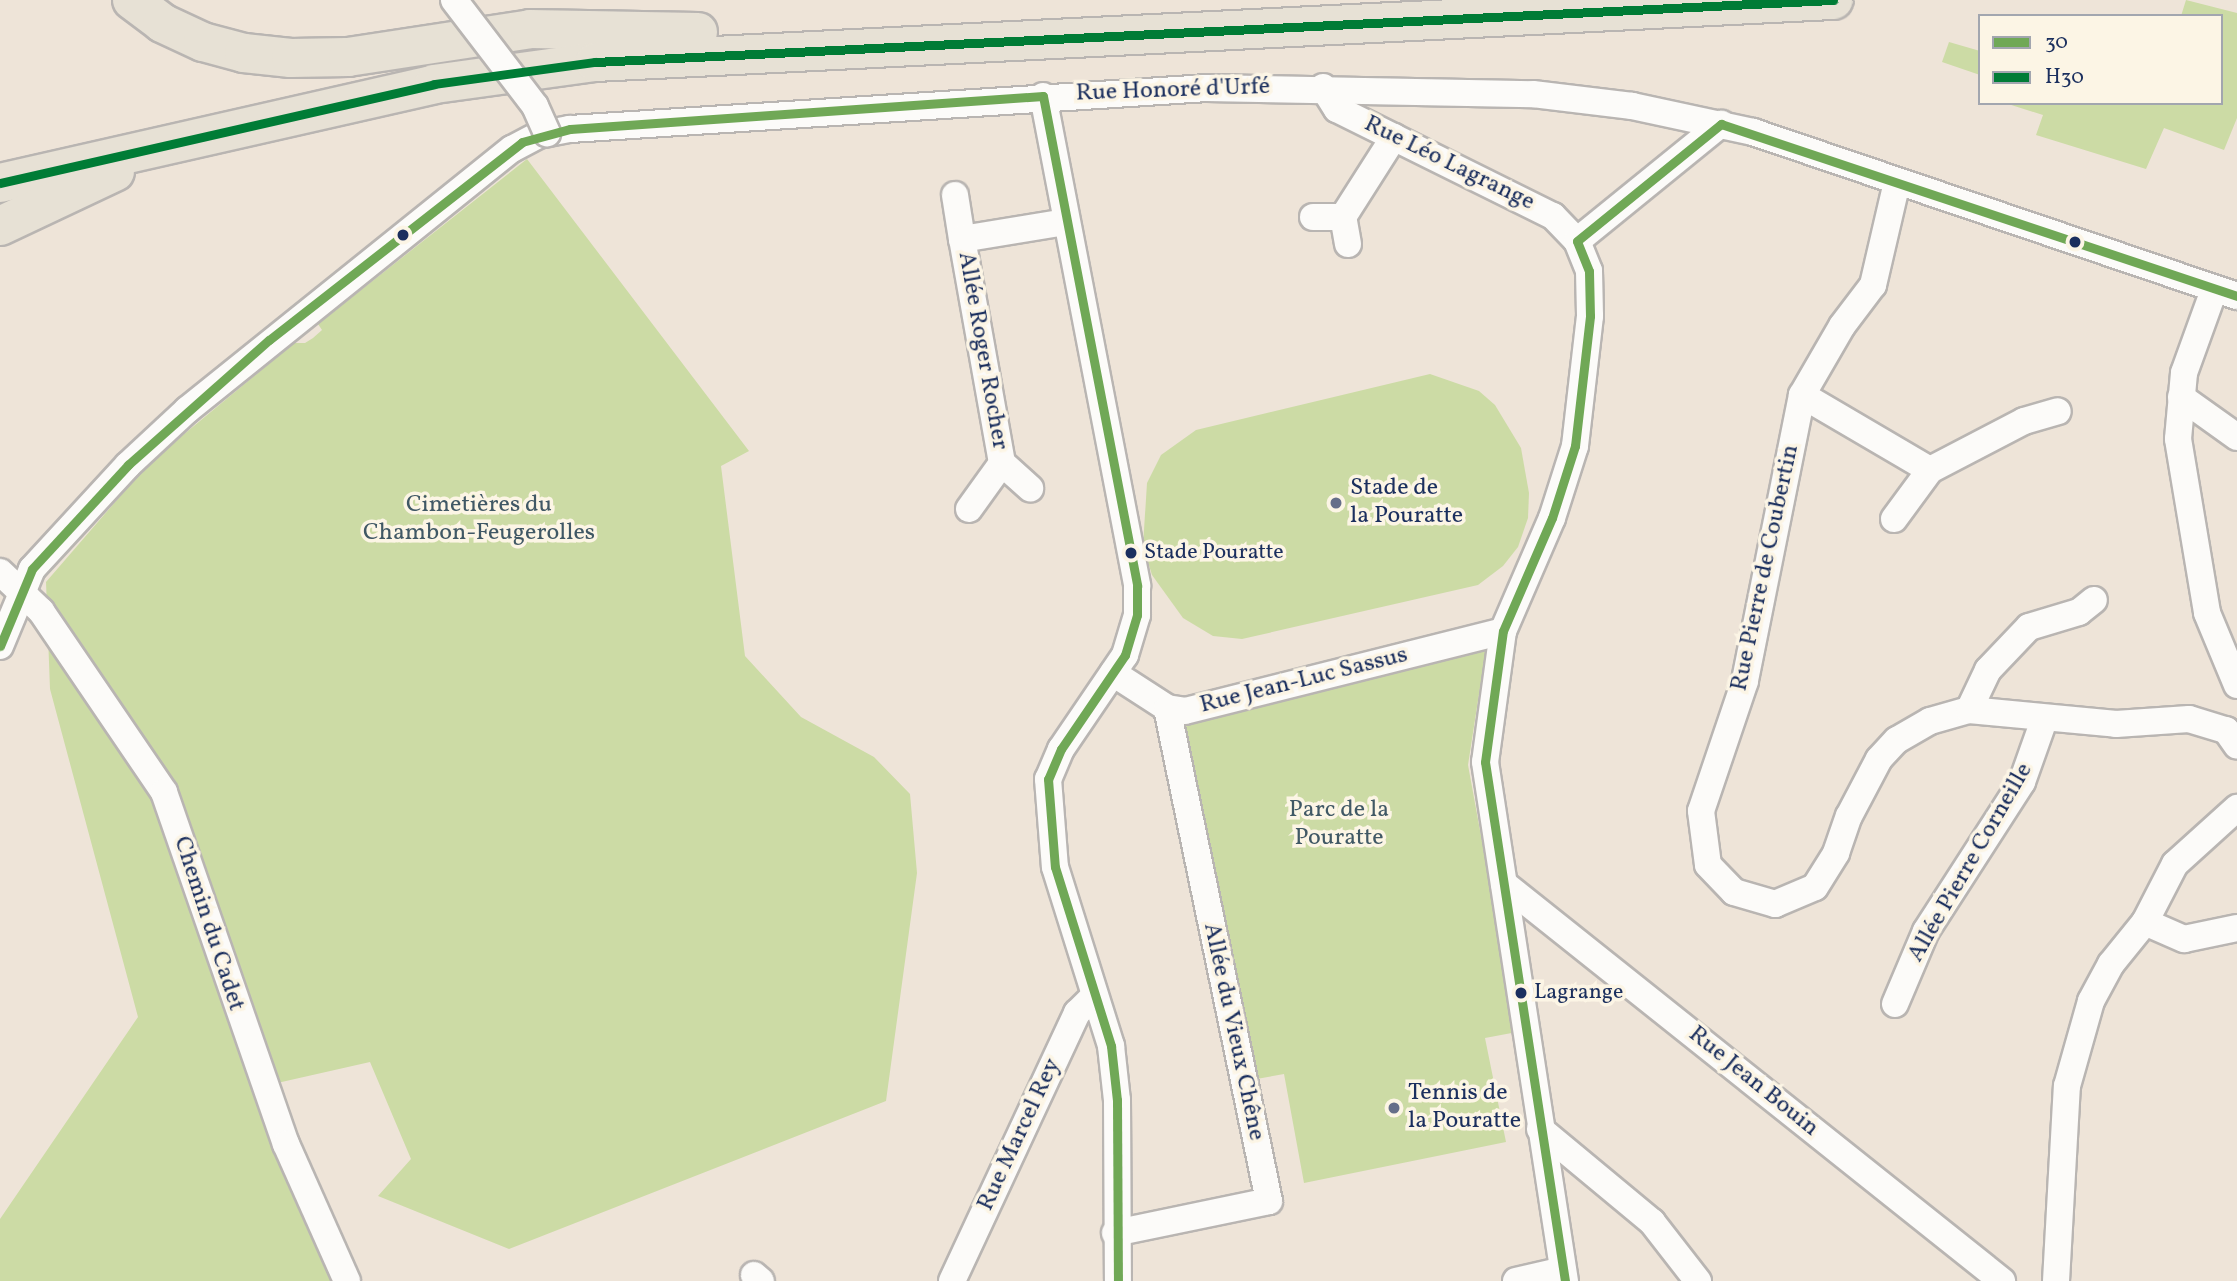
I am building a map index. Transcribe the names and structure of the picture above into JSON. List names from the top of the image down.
{
  "streets": {
    "street": [
      "Rue Honoré d'Urfé",
      "Rue Léo Lagrange",
      "Allée Roger Rocher",
      "Rue Pierre de Coubertin",
      "Rue Jean-Luc Sassus",
      "Allée Pierre Corneille",
      "Chemin du Cadet",
      "Allée du Vieux Chêne",
      "Rue Jean Bouin",
      "Rue Marcel Rey"
    ]
  },
  "crossings": [
    ["Rue Honoré d'Urfé", "Rue Léo Lagrange"],
    ["Rue Honoré d'Urfé", "Rue Pierre de Coubertin"],
    ["Rue Honoré d'Urfé", "Chemin du Cadet"],
    ["Rue Léo Lagrange", "Rue Jean-Luc Sassus"],
    ["Rue Léo Lagrange", "Rue Jean Bouin"],
    ["Rue Pierre de Coubertin", "Allée Pierre Corneille"],
    ["Rue Jean-Luc Sassus", "Allée du Vieux Chêne"]
  ],
  "parks": ["Cimetières du Chambon-Feugerolles", "Parc de la Pouratte"],
  "places": [
    "Stade de la Pouratte",
    "Stade Pouratte",
    "Lagrange",
    "Tennis de la Pouratte"
  ],
  "lines": ["transit line H30", "transit line 30"],
  "legend": ["30", "H30"]
}
